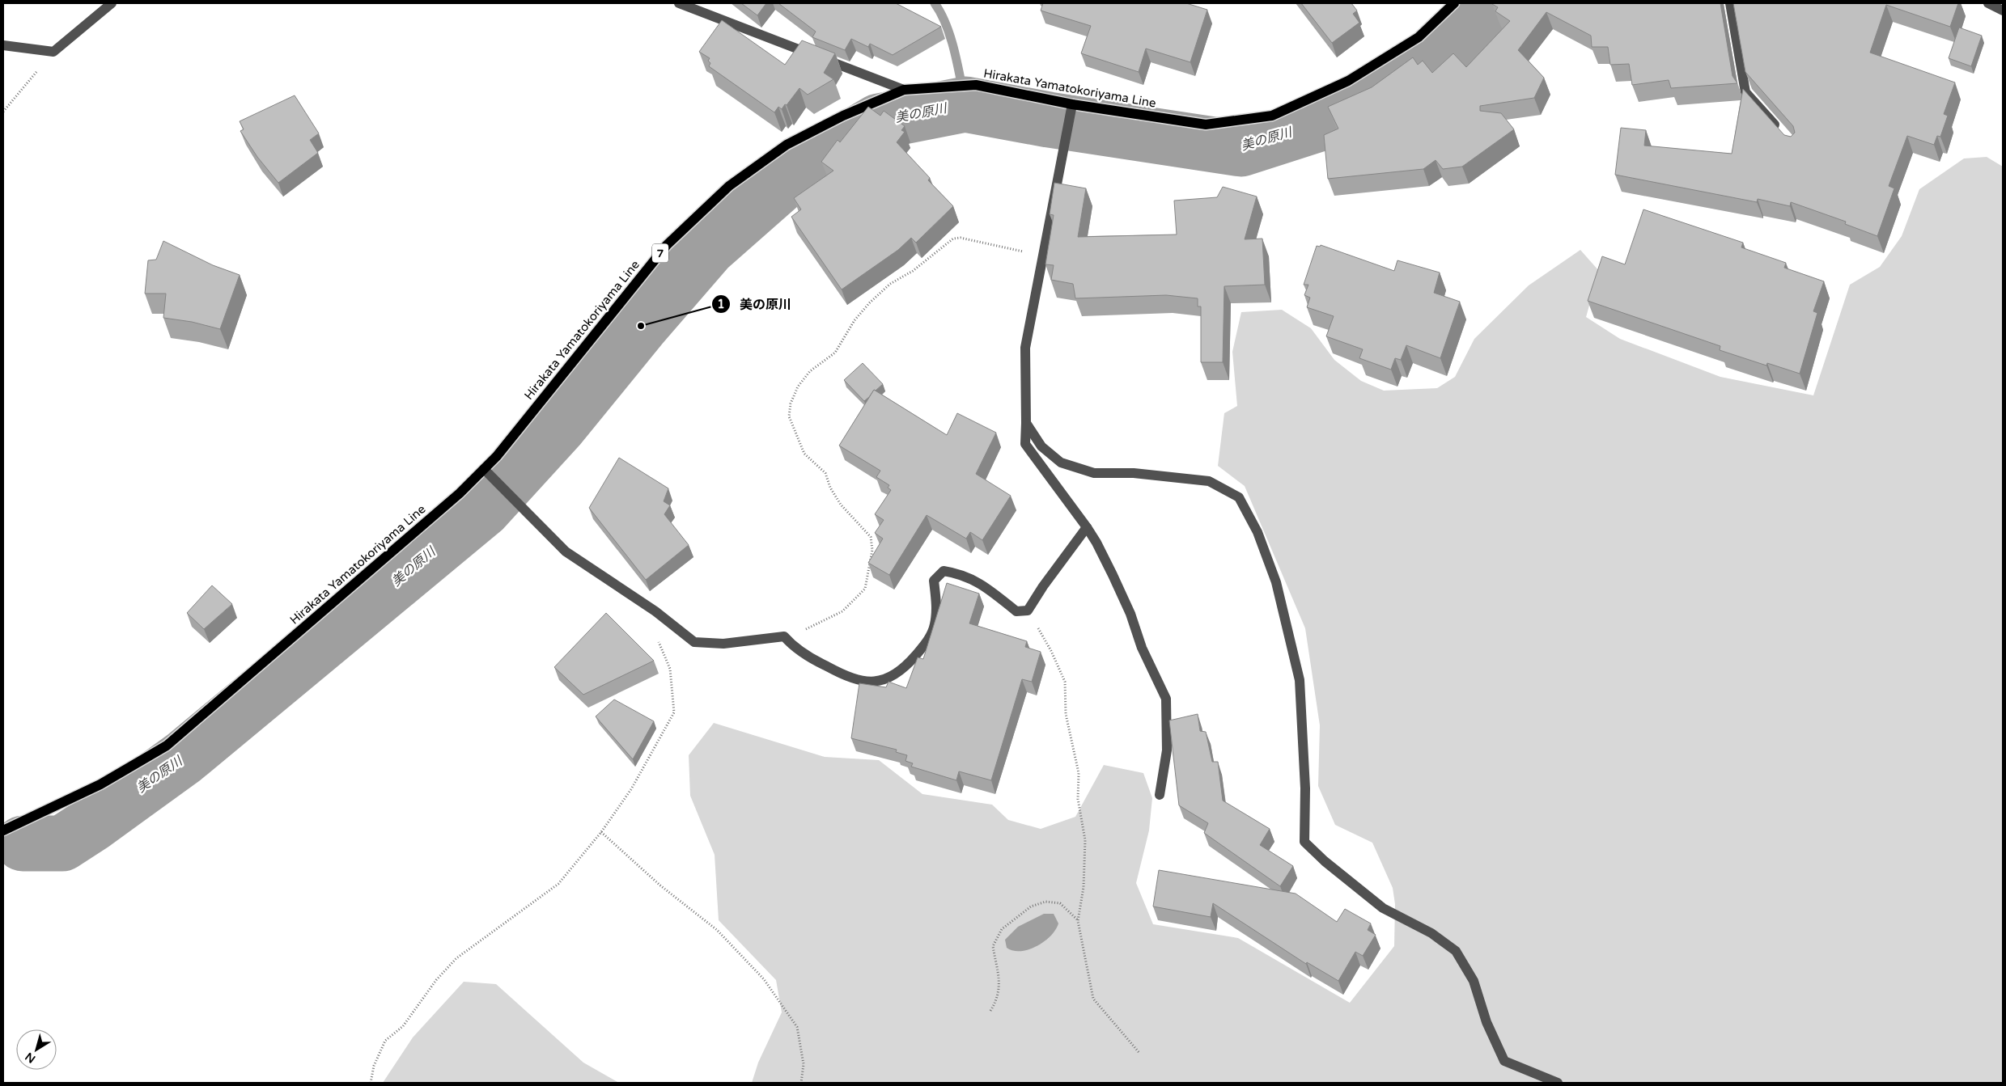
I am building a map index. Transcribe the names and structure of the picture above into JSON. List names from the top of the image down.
{
  "streets": {
    "main road": ["Hirakata Yamatokoriyama Line", "7"]
  },
  "water": ["美の原川"],
  "places": ["美の原川"],
  "north": "bottom left"
}
